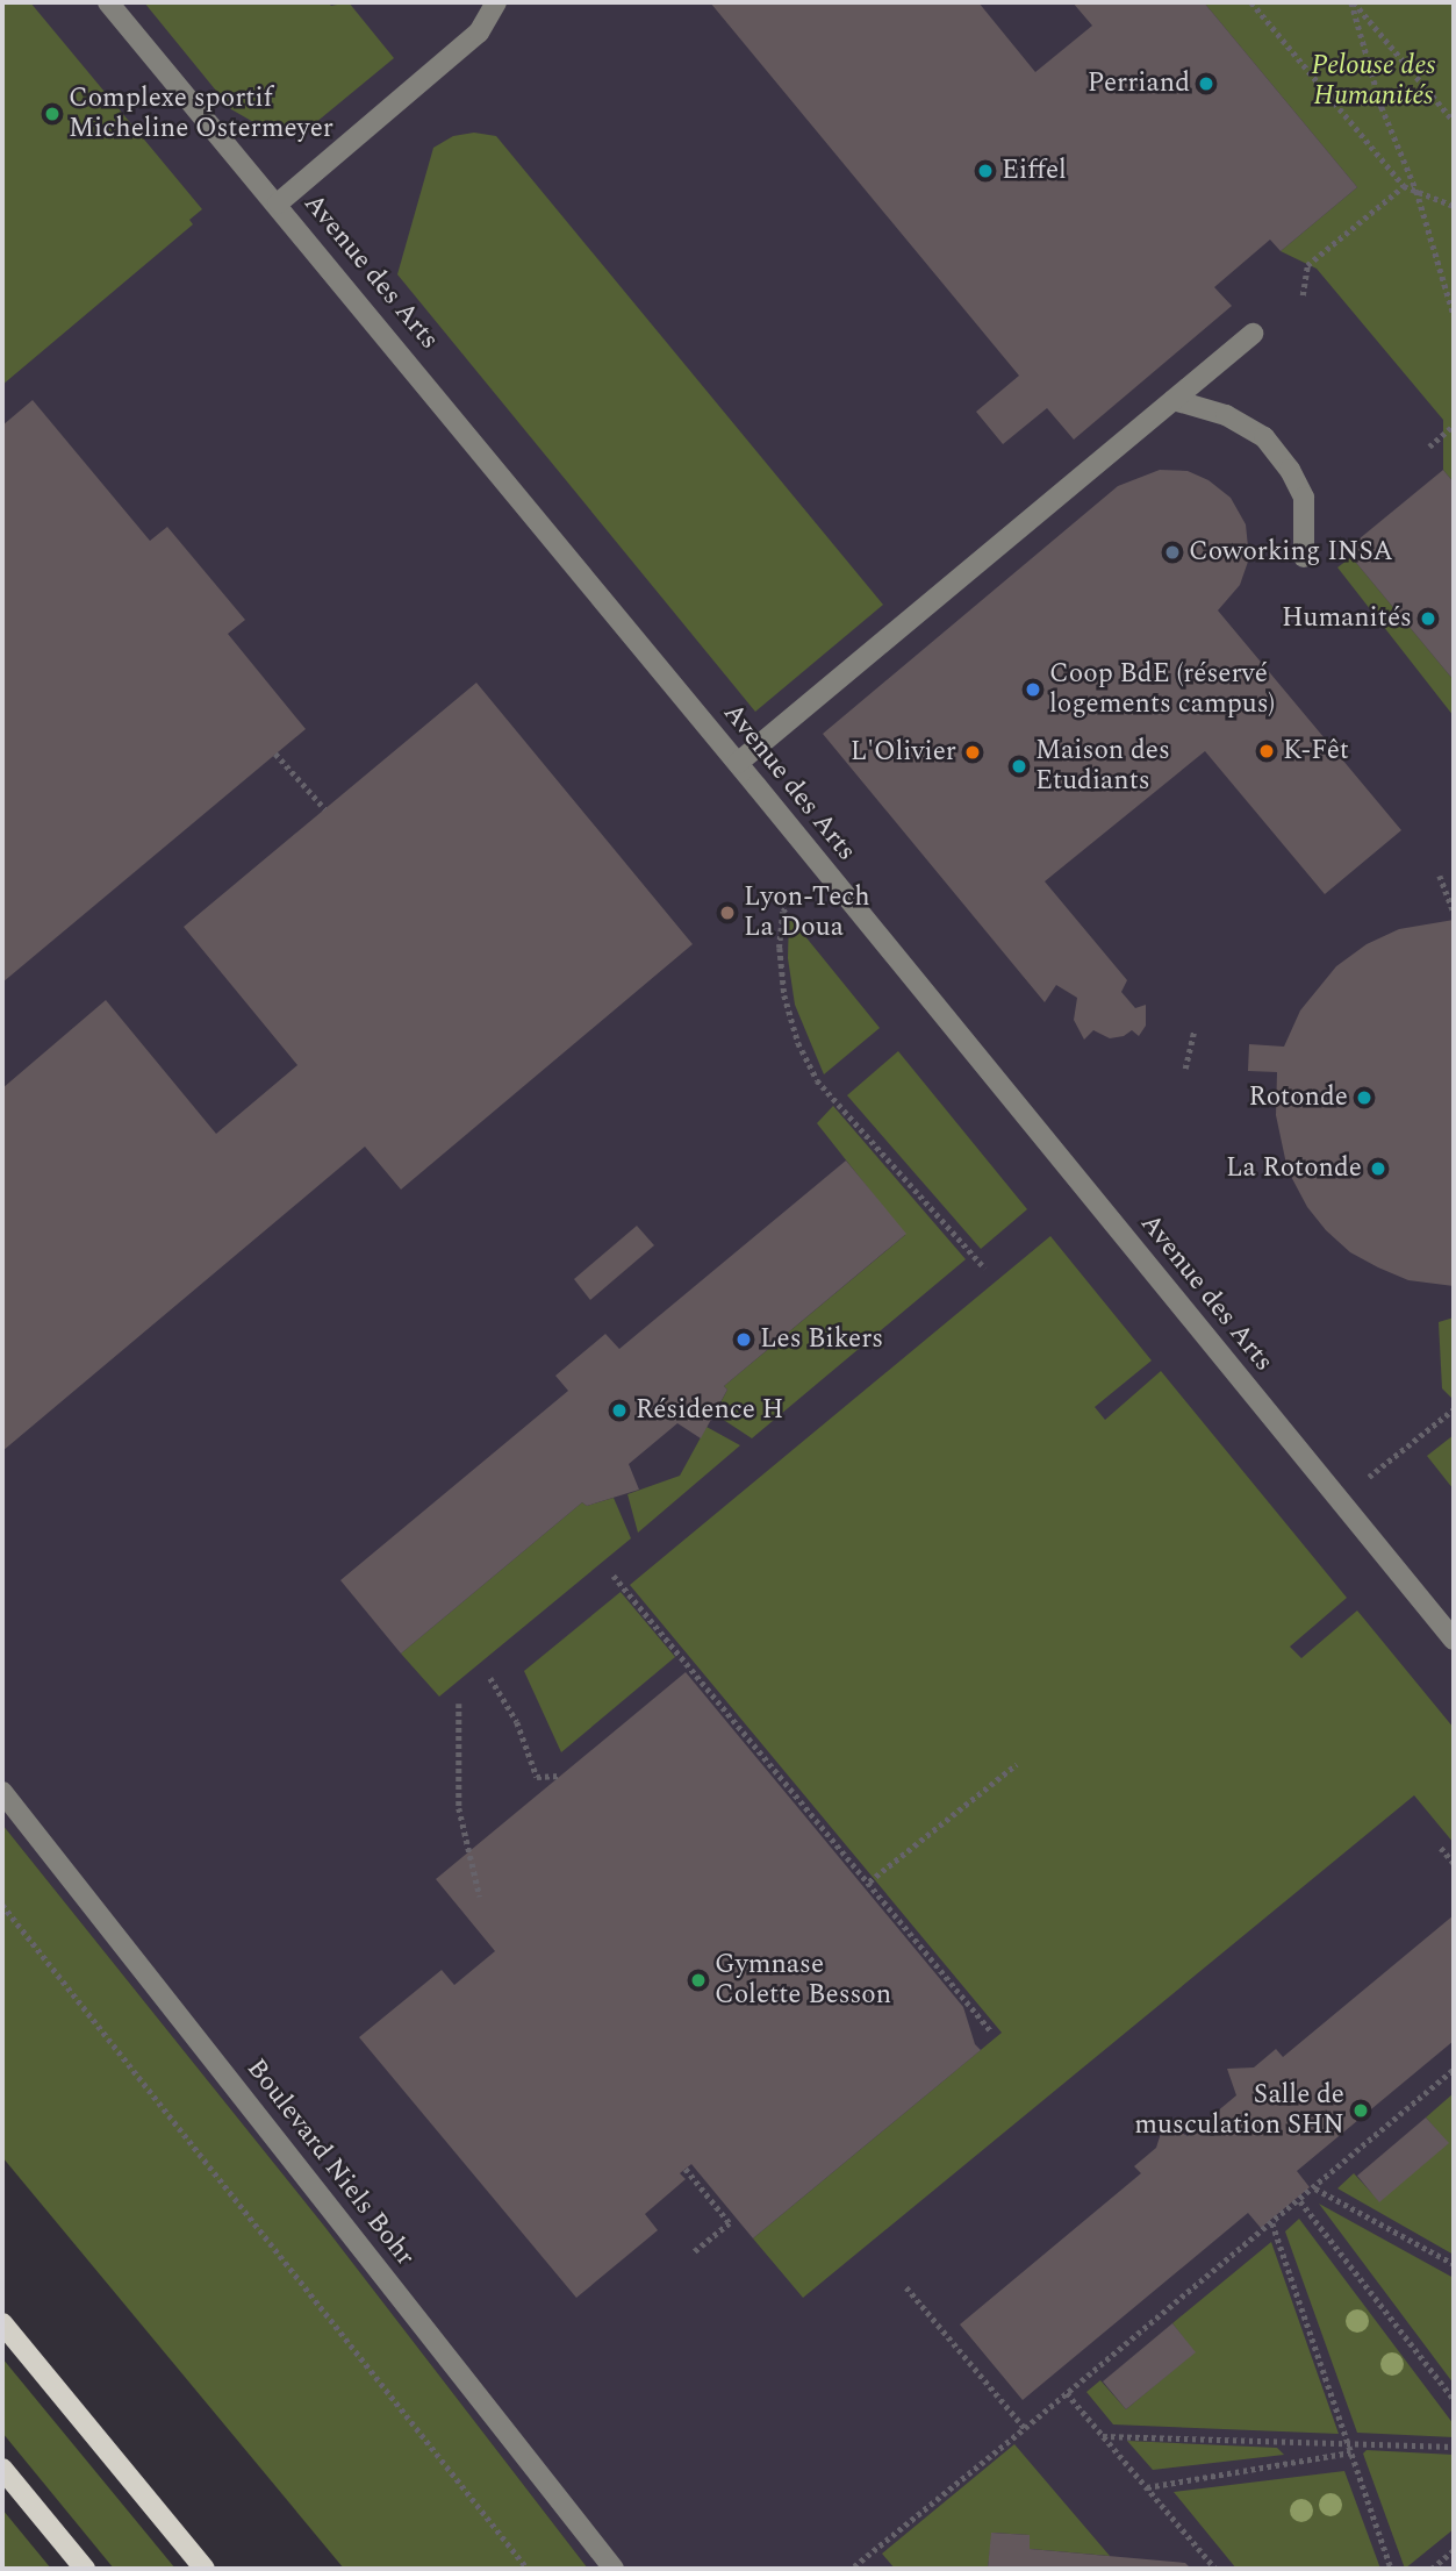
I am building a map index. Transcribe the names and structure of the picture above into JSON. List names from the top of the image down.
{
  "streets": {
    "street": ["Avenue des Arts", "Boulevard Niels Bohr"]
  },
  "parks": ["Pelouse des Humanités"],
  "places": [
    "Perriand",
    "Complexe sportif Micheline Ostermeyer",
    "Eiffel",
    "Coworking INSA",
    "Humanités",
    "Coop BdE (réservé logements campus)",
    "K-Fêt",
    "L'Olivier",
    "Maison des Etudiants",
    "Lyon-Tech La Doua",
    "Rotonde",
    "La Rotonde",
    "Les Bikers",
    "Résidence H",
    "Gymnase Colette Besson",
    "Salle de musculation SHN"
  ]
}
